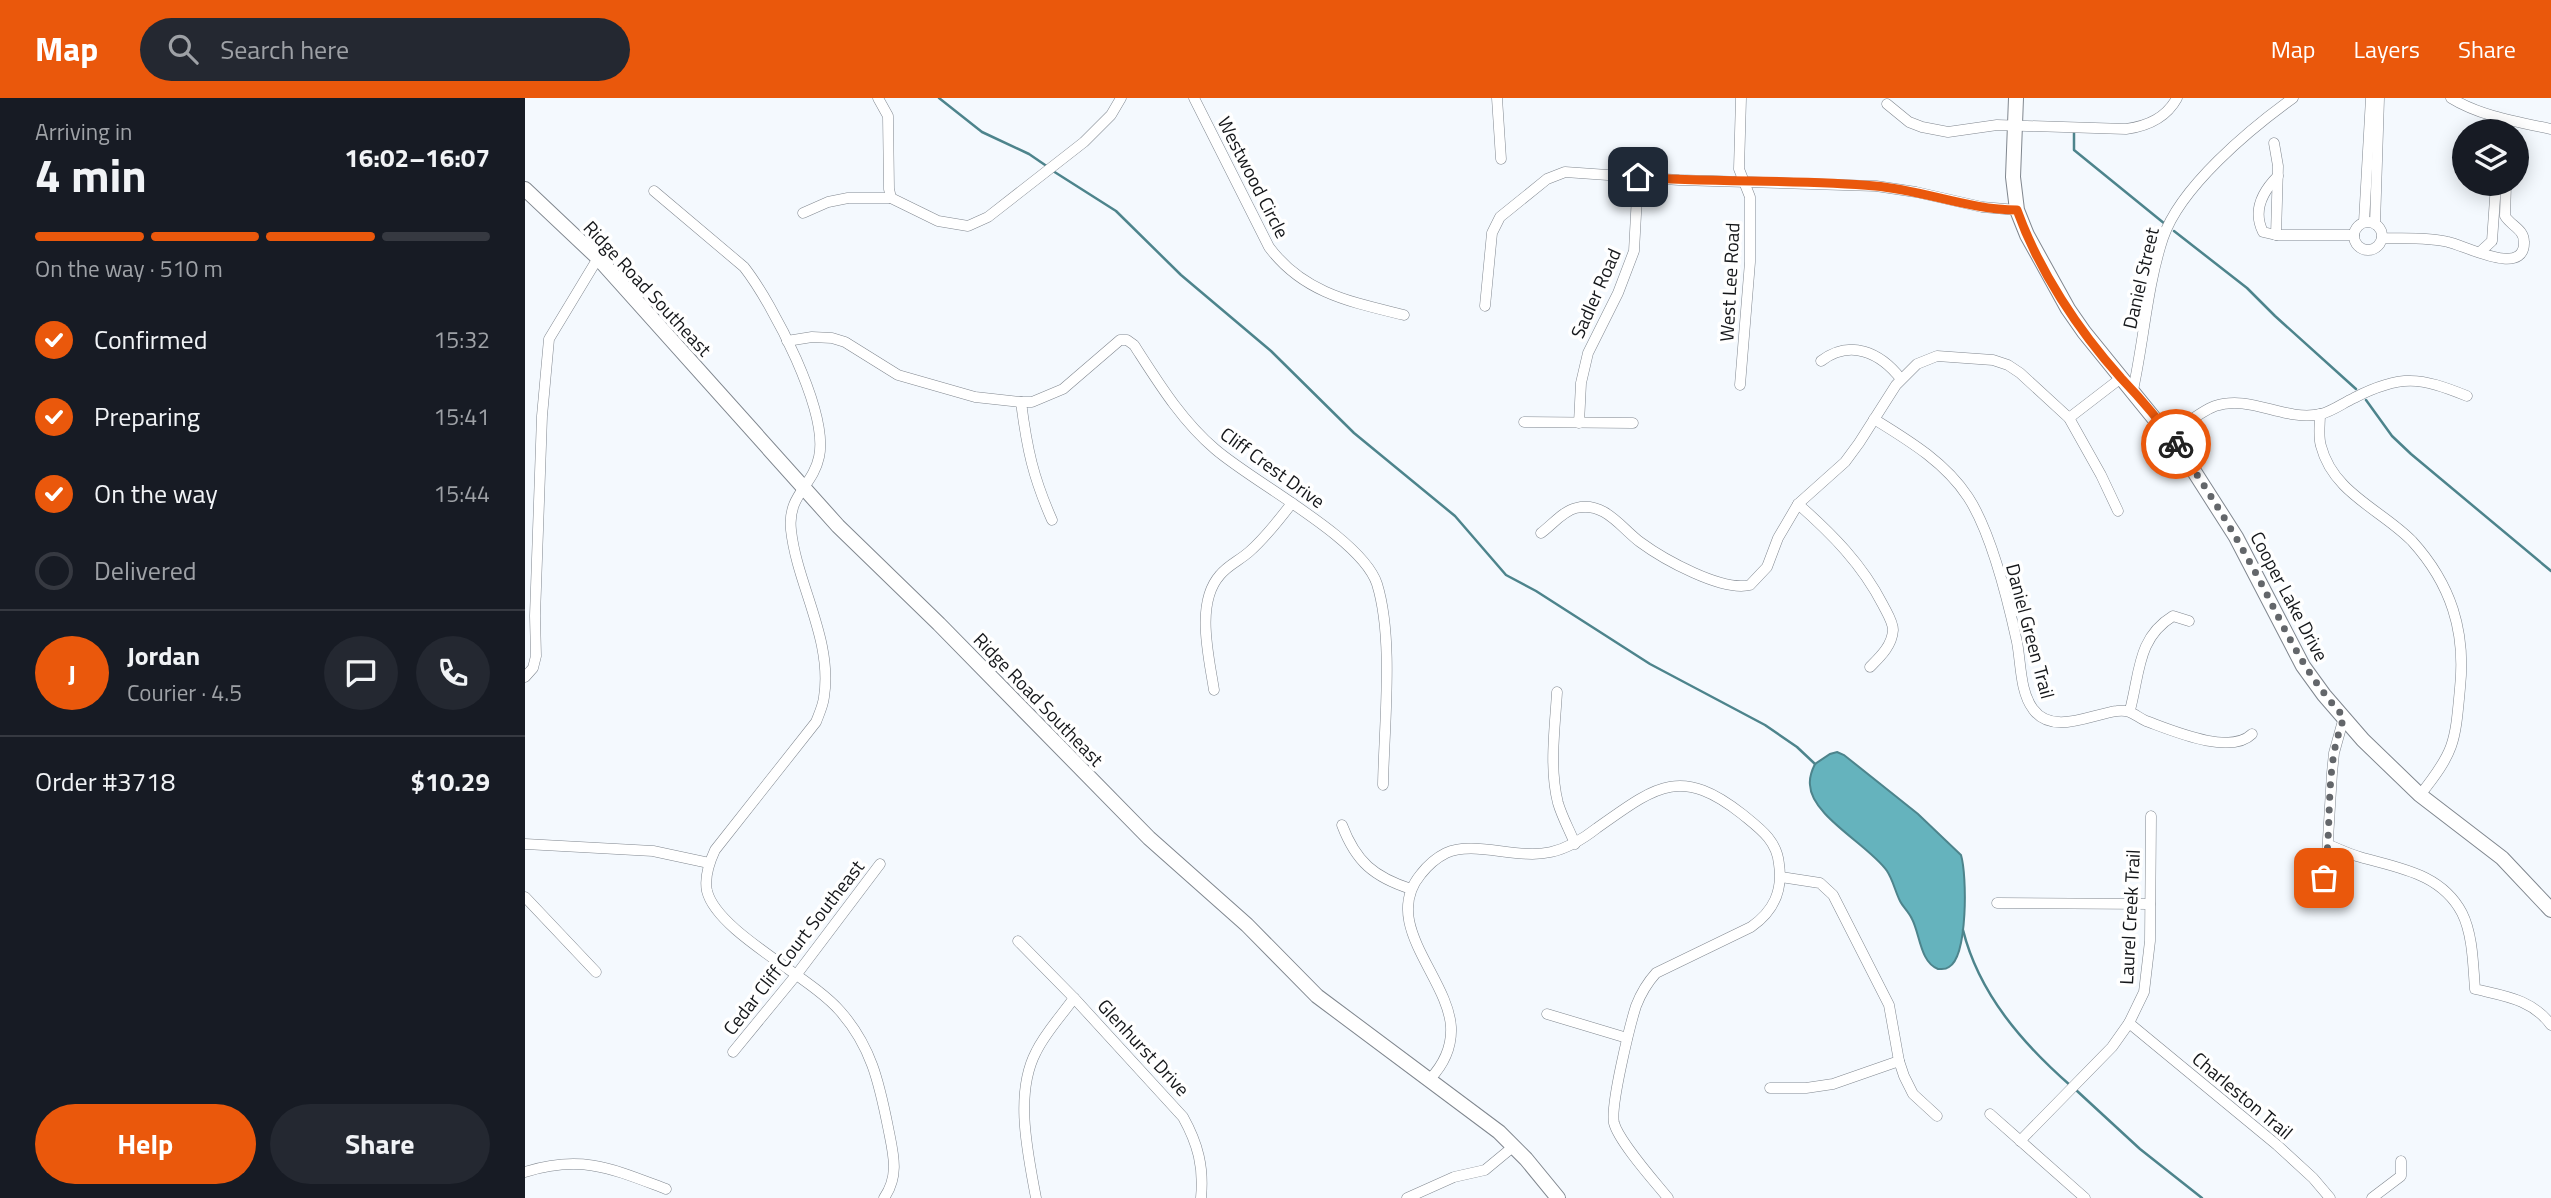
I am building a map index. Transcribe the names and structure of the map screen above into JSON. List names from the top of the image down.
{
  "streets": {
    "street": [
      "Westwood Circle",
      "Daniel Street",
      "West Lee Road",
      "Ridge Road Southeast",
      "Sadler Road",
      "Cliff Crest Drive",
      "Cooper Lake Drive",
      "Daniel Green Trail",
      "Laurel Creek Trail",
      "Cedar Cliff Court Southeast",
      "Glenhurst Drive",
      "Charleston Trail"
    ]
  },
  "crossings": [
    ["Daniel Street", "Cooper Lake Drive"],
    ["Laurel Creek Trail", "Charleston Trail"]
  ],
  "page": {
    "header": "Map",
    "search": "Search here",
    "nav": ["Map", "Layers", "Share"],
    "heading": ["4 min", "Arriving in", "16:02–16:07"],
    "panel": [
      "Jordan",
      "Courier · 4.5",
      "Order #3718",
      "$10.29"
    ],
    "bar": "On the way · 510 m",
    "list": [
      ["Confirmed", "15:32"],
      ["Preparing", "15:41"],
      ["On the way", "15:44"],
      "Delivered"
    ],
    "round": "J",
    "buttons": ["Help", "Share"]
  }
}
